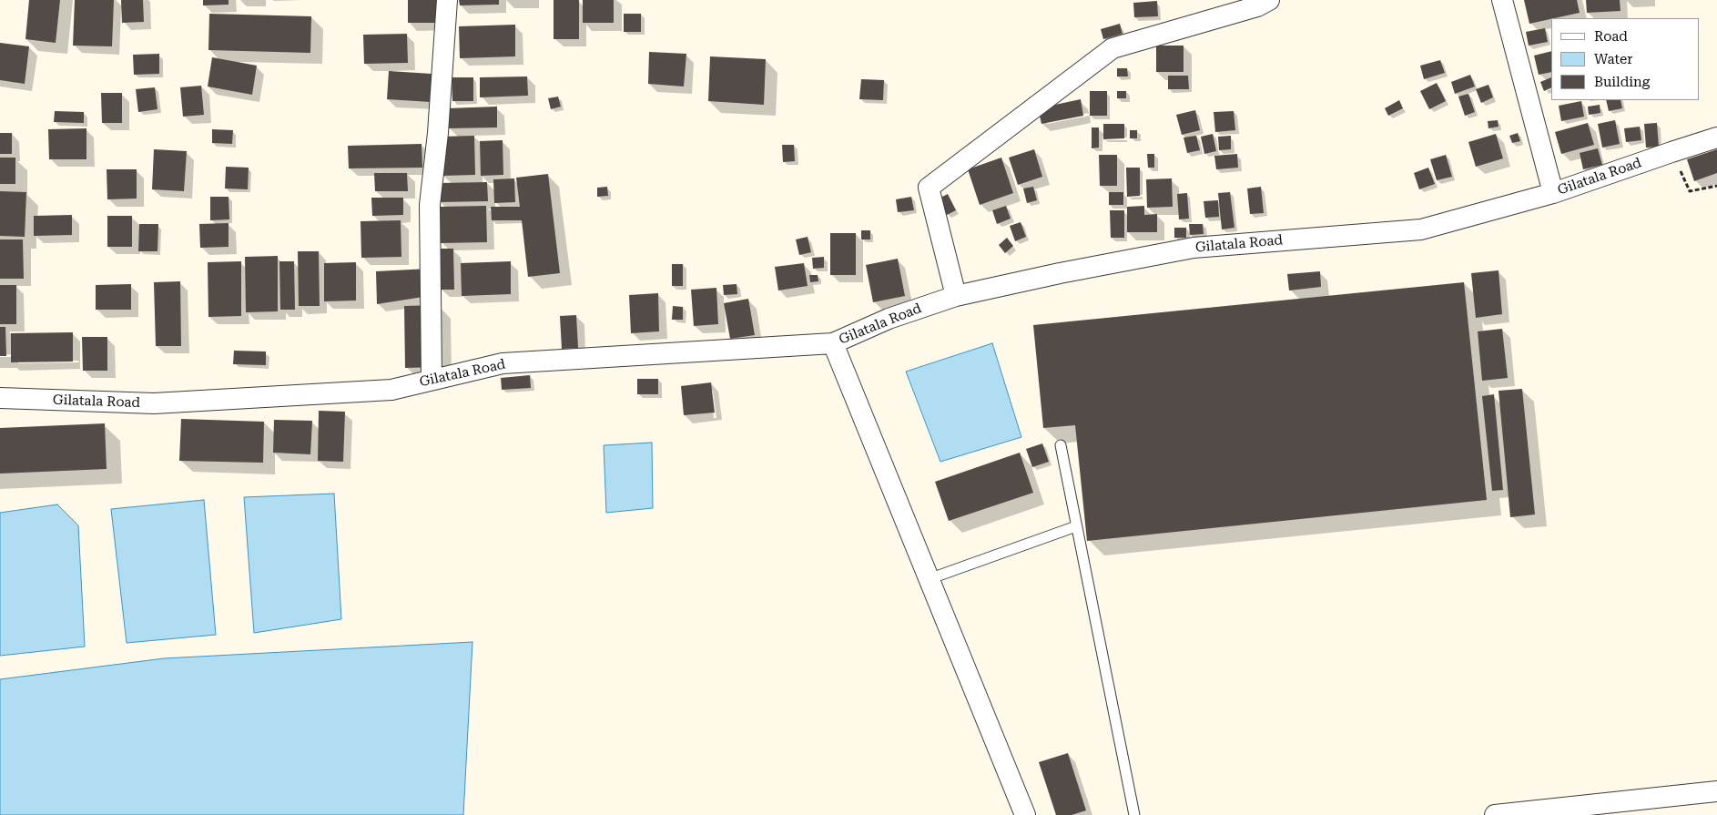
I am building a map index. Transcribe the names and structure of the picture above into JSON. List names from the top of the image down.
{
  "streets": {
    "street": ["Gilatala Road"]
  },
  "legend": ["Road", "Water", "Building"]
}
